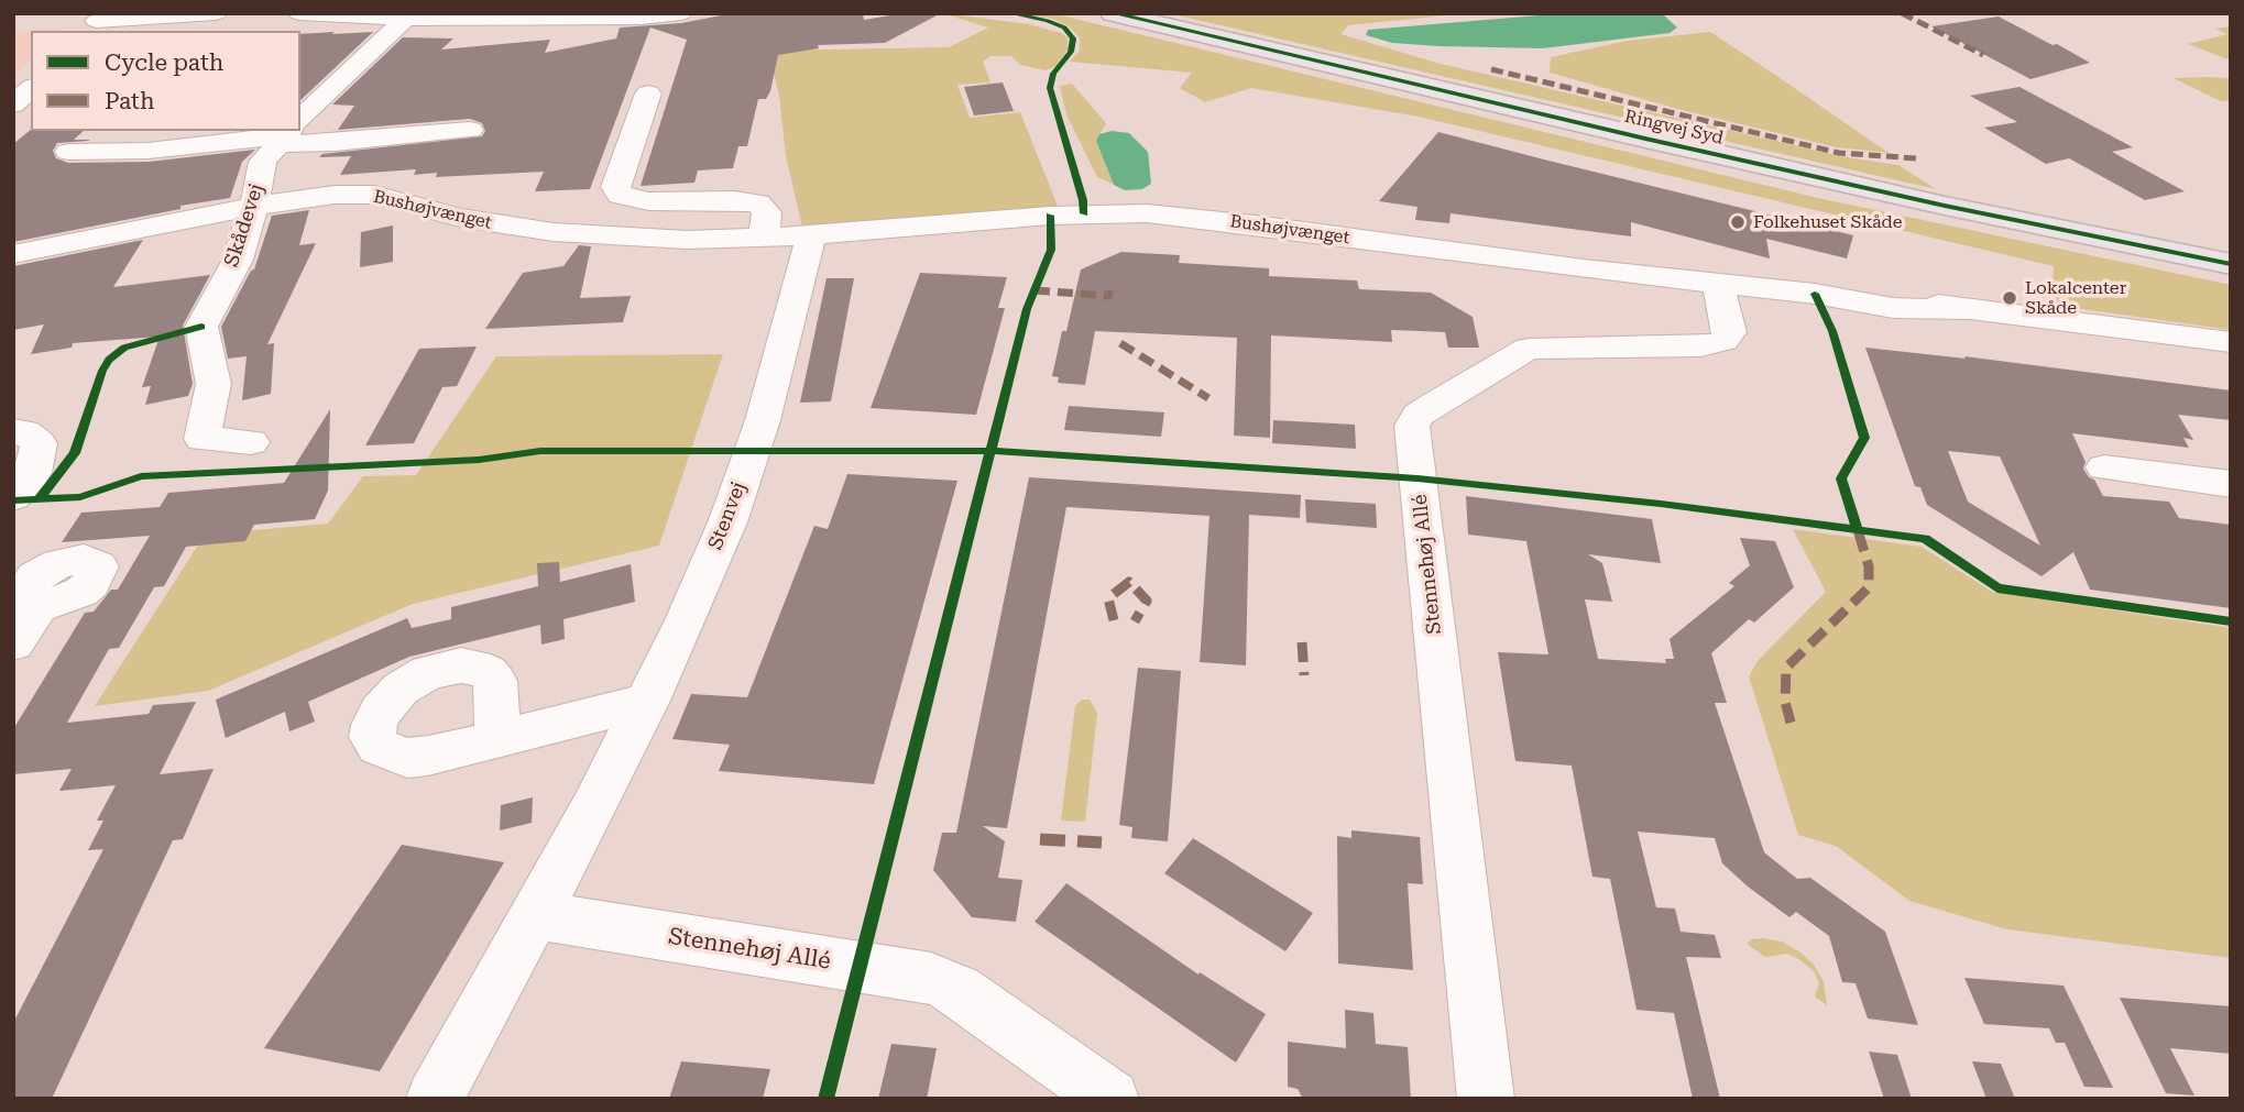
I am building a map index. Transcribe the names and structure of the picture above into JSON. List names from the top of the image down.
{
  "streets": {
    "main road": ["Ringvej Syd"],
    "street": [
      "Bushøjvænget",
      "Skådevej",
      "Stenvej",
      "Stennehøj Allé"
    ]
  },
  "crossings": [
    ["Bushøjvænget", "Skådevej"],
    ["Bushøjvænget", "Stenvej"],
    ["Bushøjvænget", "Stennehøj Allé"],
    ["Stenvej", "Stennehøj Allé"]
  ],
  "places": ["Folkehuset Skåde", "Lokalcenter Skåde"],
  "legend": ["Cycle path", "Path"]
}
